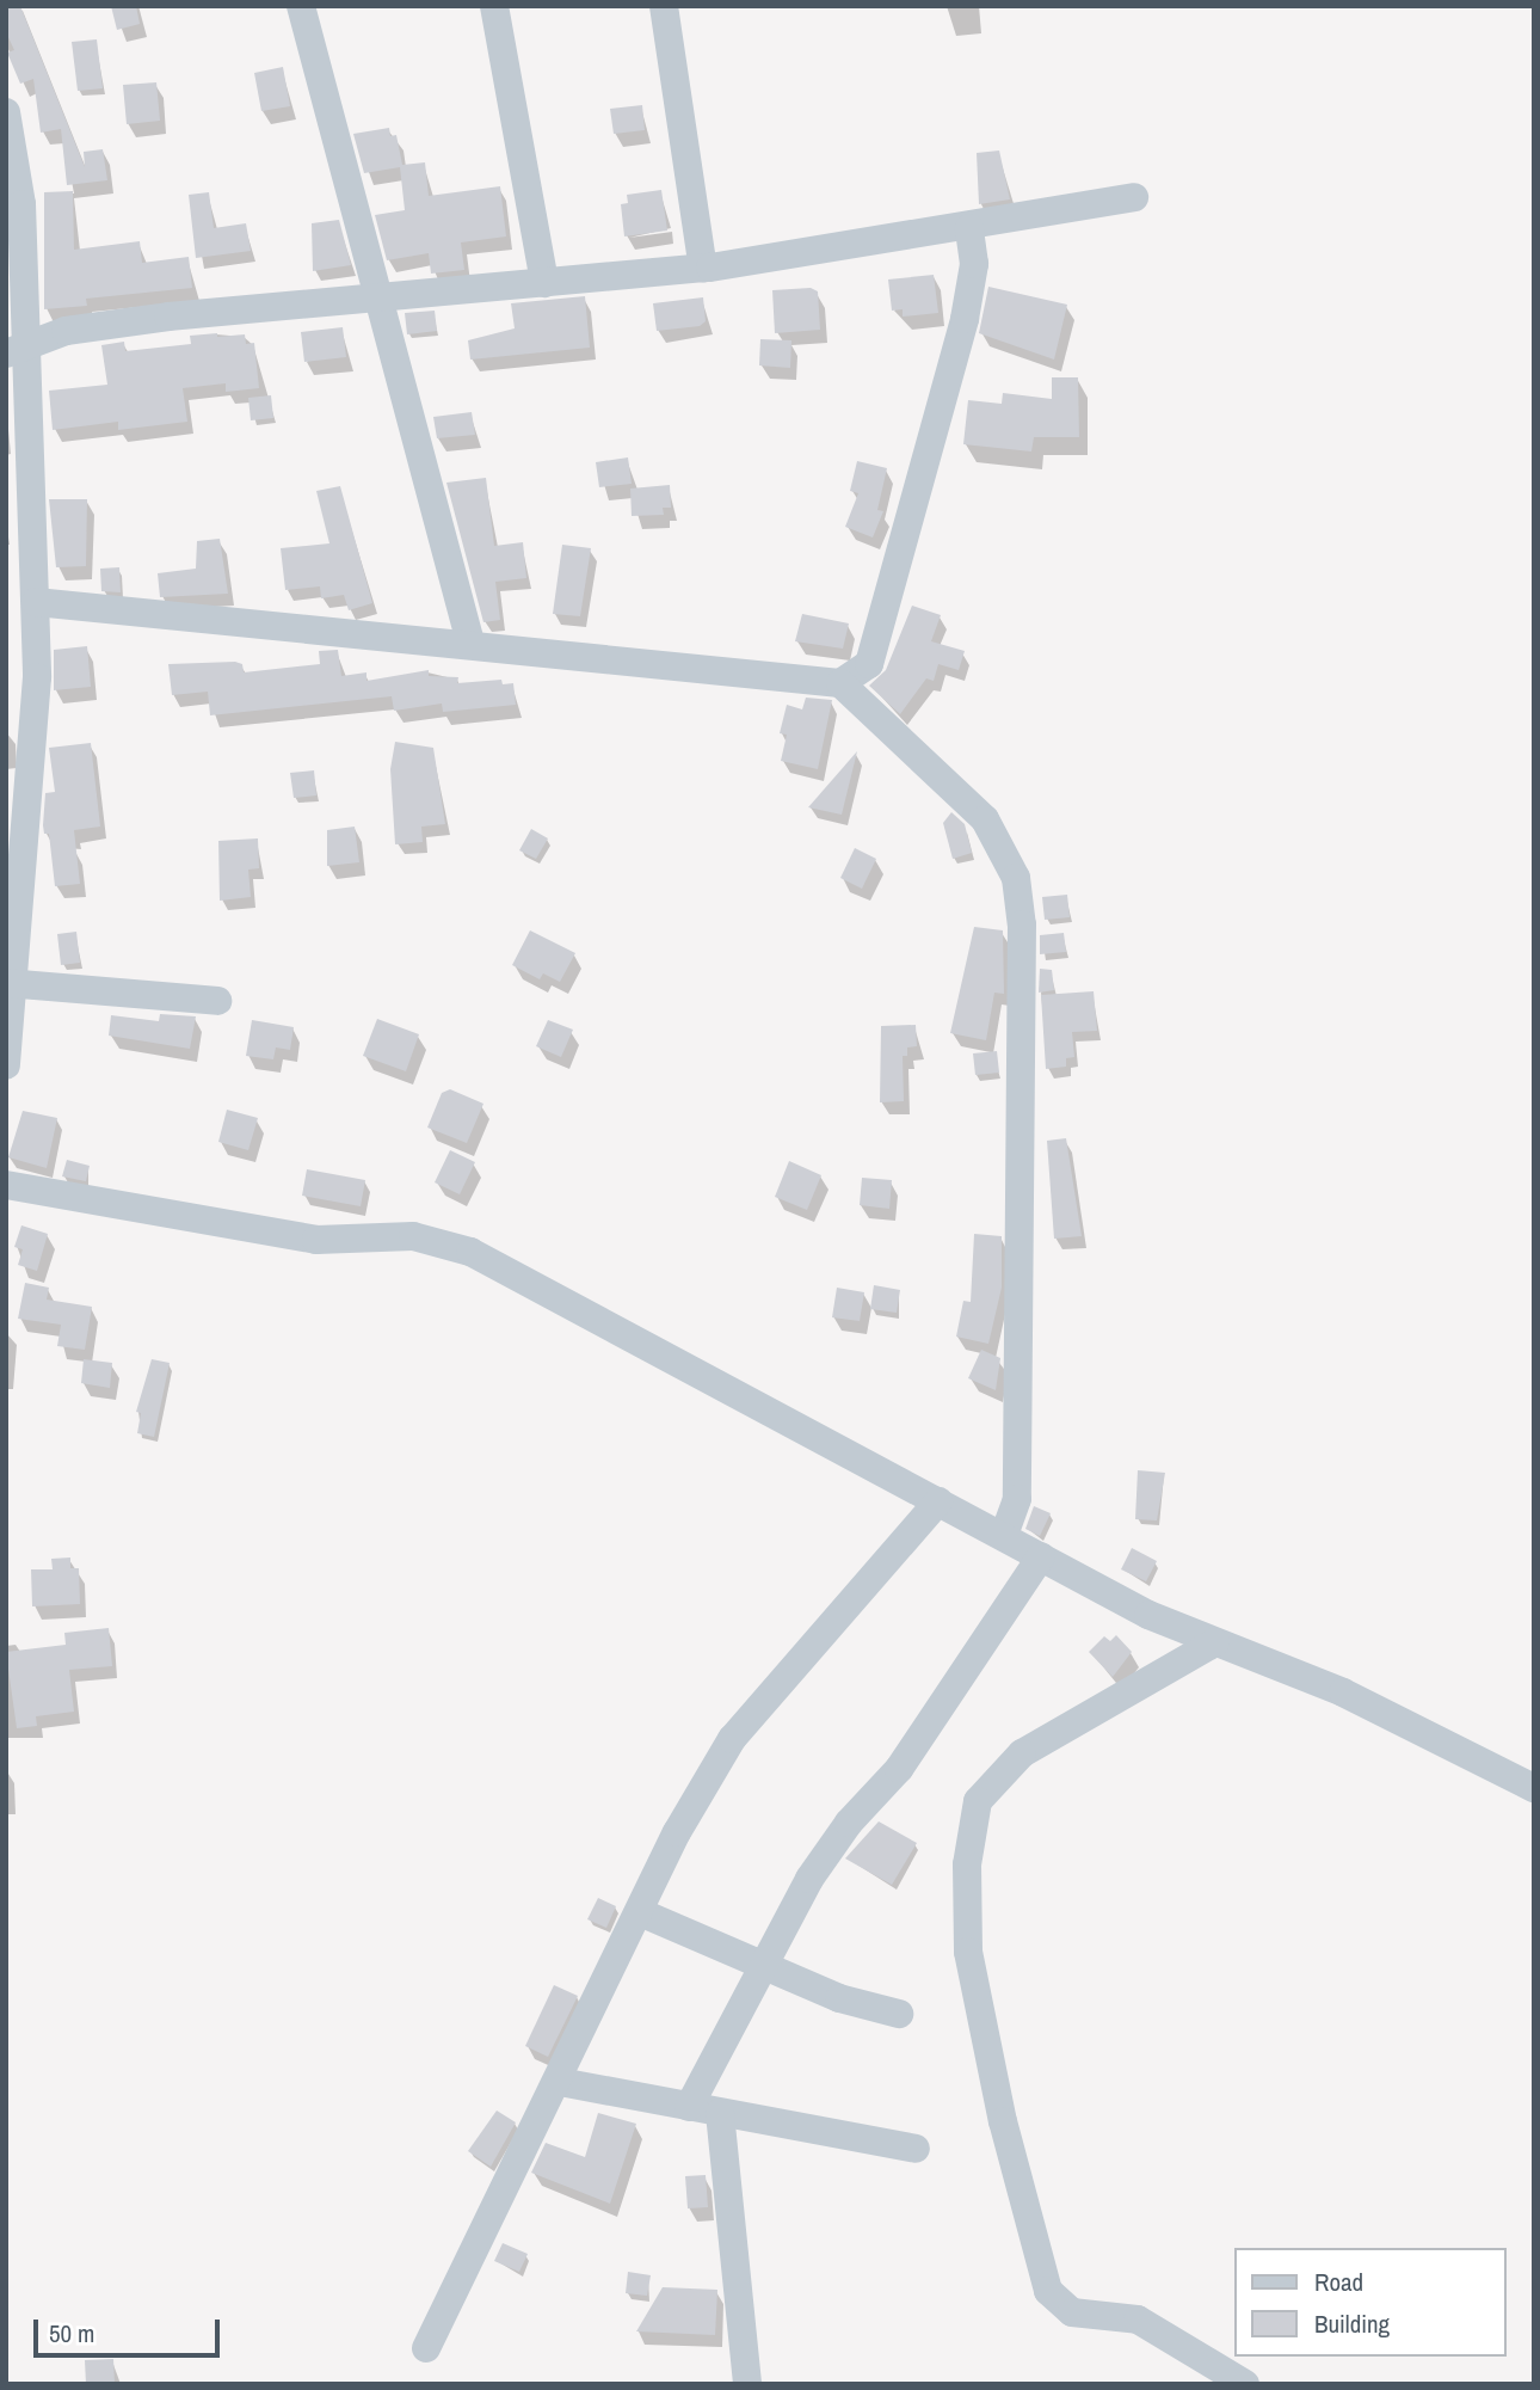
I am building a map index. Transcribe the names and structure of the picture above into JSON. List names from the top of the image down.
{
  "legend": ["Road", "Building"],
  "scale_bar": "50 m"
}
